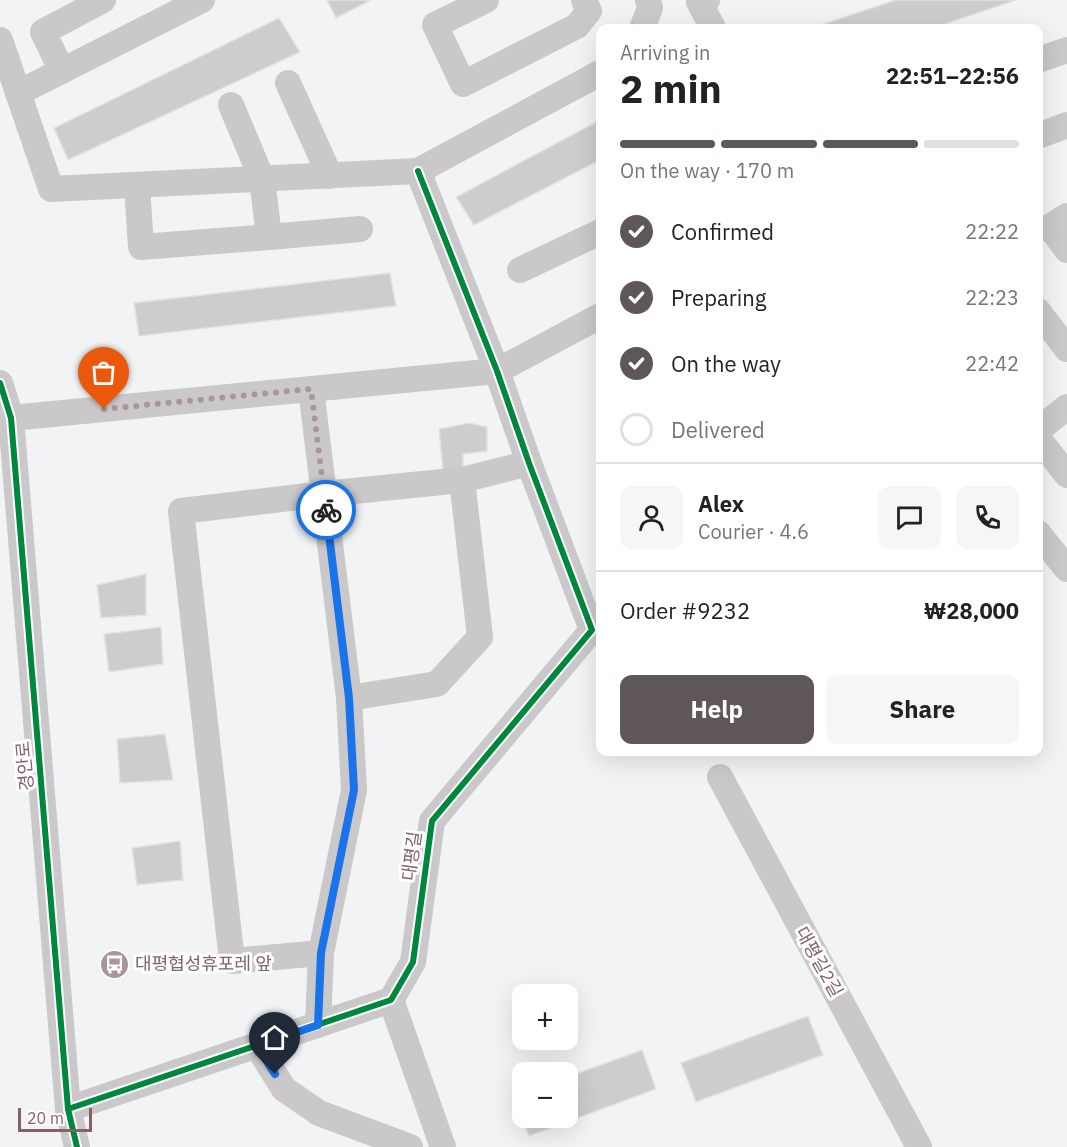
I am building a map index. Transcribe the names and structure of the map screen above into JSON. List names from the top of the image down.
{
  "streets": {
    "street": ["경안로", "대평길", "대평길2길"]
  },
  "places": {
    "bus stop": ["대평협성휴포레 앞"]
  },
  "scale_bar": "20 m",
  "page": {
    "heading": ["2 min", "Arriving in", "22:51–22:56"],
    "panel": [
      "Alex",
      "Courier · 4.6",
      "Order #9232",
      "₩28,000"
    ],
    "bar": "On the way · 170 m",
    "list": [
      ["Confirmed", "22:22"],
      ["Preparing", "22:23"],
      ["On the way", "22:42"],
      "Delivered"
    ],
    "buttons": ["Help", "Share"],
    "map_buttons": ["+", "−"],
    "scale": "20 m"
  }
}
